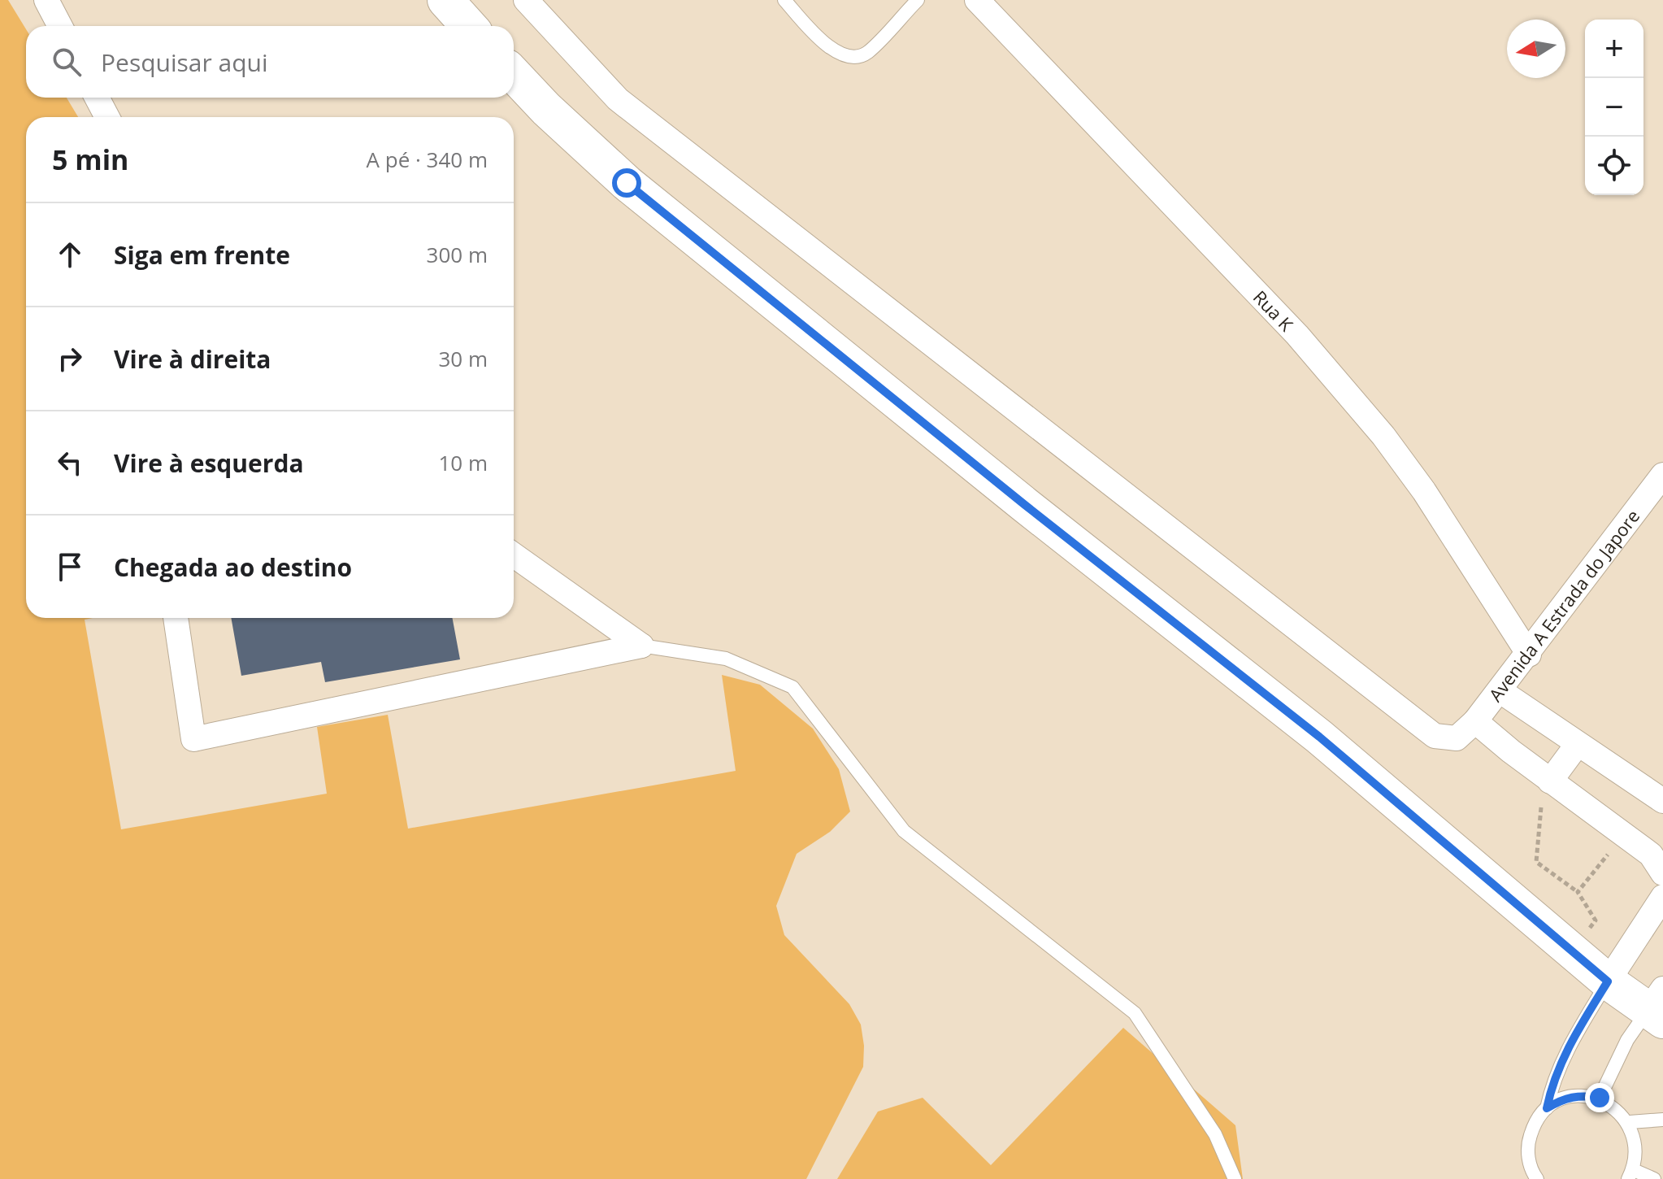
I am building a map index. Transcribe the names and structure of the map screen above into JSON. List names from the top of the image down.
{
  "streets": {
    "street": ["Rua K", "Avenida A Estrada do Japore"]
  },
  "crossings": [
    ["Rua K", "Avenida A Estrada do Japore"]
  ],
  "north": "left",
  "page": {
    "map_buttons": ["+", "−"],
    "search": "Pesquisar aqui",
    "heading": ["5 min", "A pé · 340 m"],
    "list": [
      ["Siga em frente", "300 m"],
      ["Vire à direita", "30 m"],
      ["Vire à esquerda", "10 m"],
      "Chegada ao destino"
    ]
  }
}
